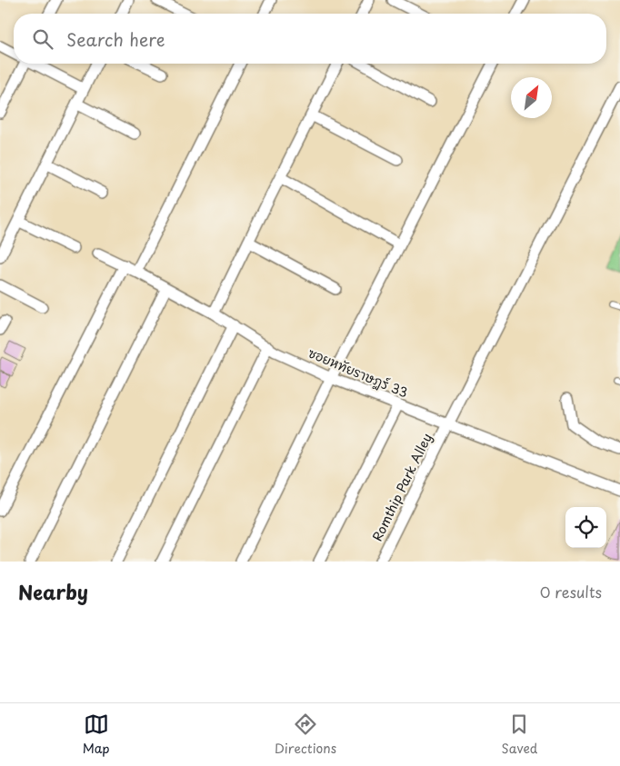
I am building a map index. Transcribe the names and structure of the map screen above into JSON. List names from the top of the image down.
{
  "streets": {
    "street": ["ซอยหทัยราษฎร์ 33", "Romthip Park Alley"]
  },
  "crossings": [
    ["ซอยหทัยราษฎร์ 33", "Romthip Park Alley"]
  ],
  "north": "top right",
  "page": {
    "search": "Search here",
    "heading": ["Nearby", "0 results"],
    "nav": ["Map", "Directions", "Saved"]
  }
}
